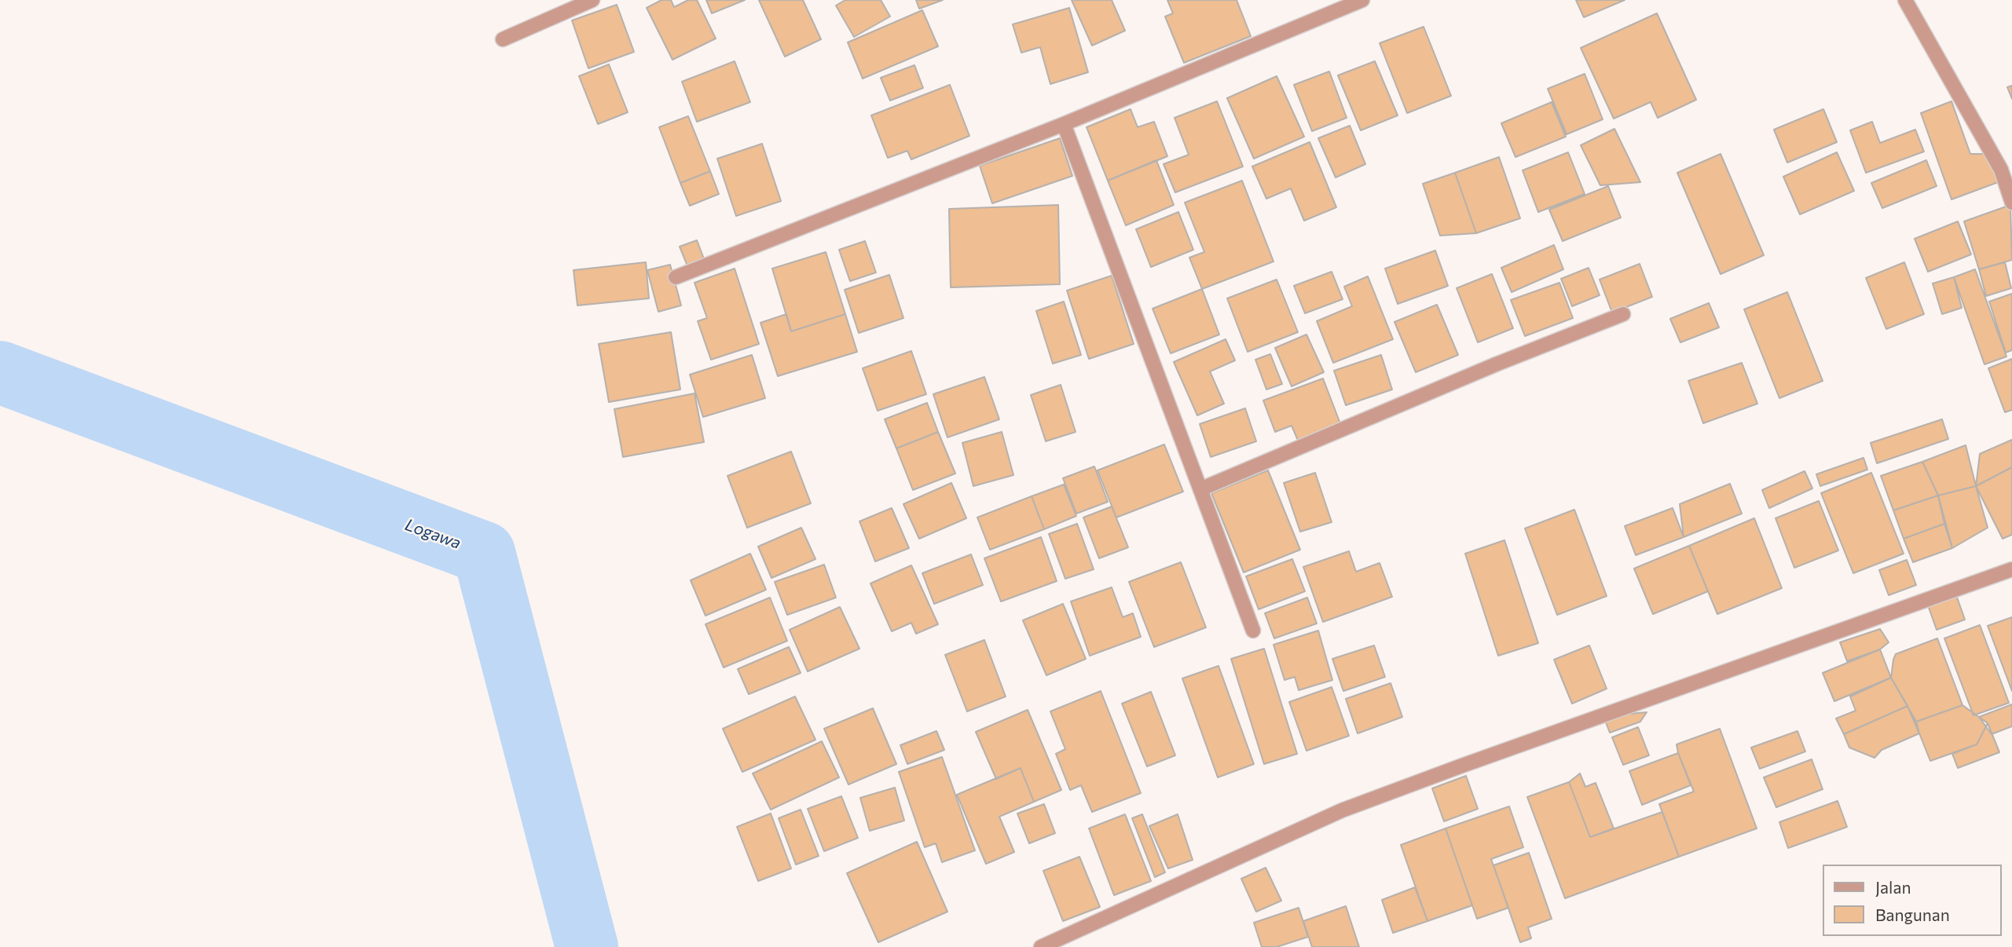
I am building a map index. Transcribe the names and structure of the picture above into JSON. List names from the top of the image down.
{
  "water": ["Logawa"],
  "legend": ["Jalan", "Bangunan"]
}
